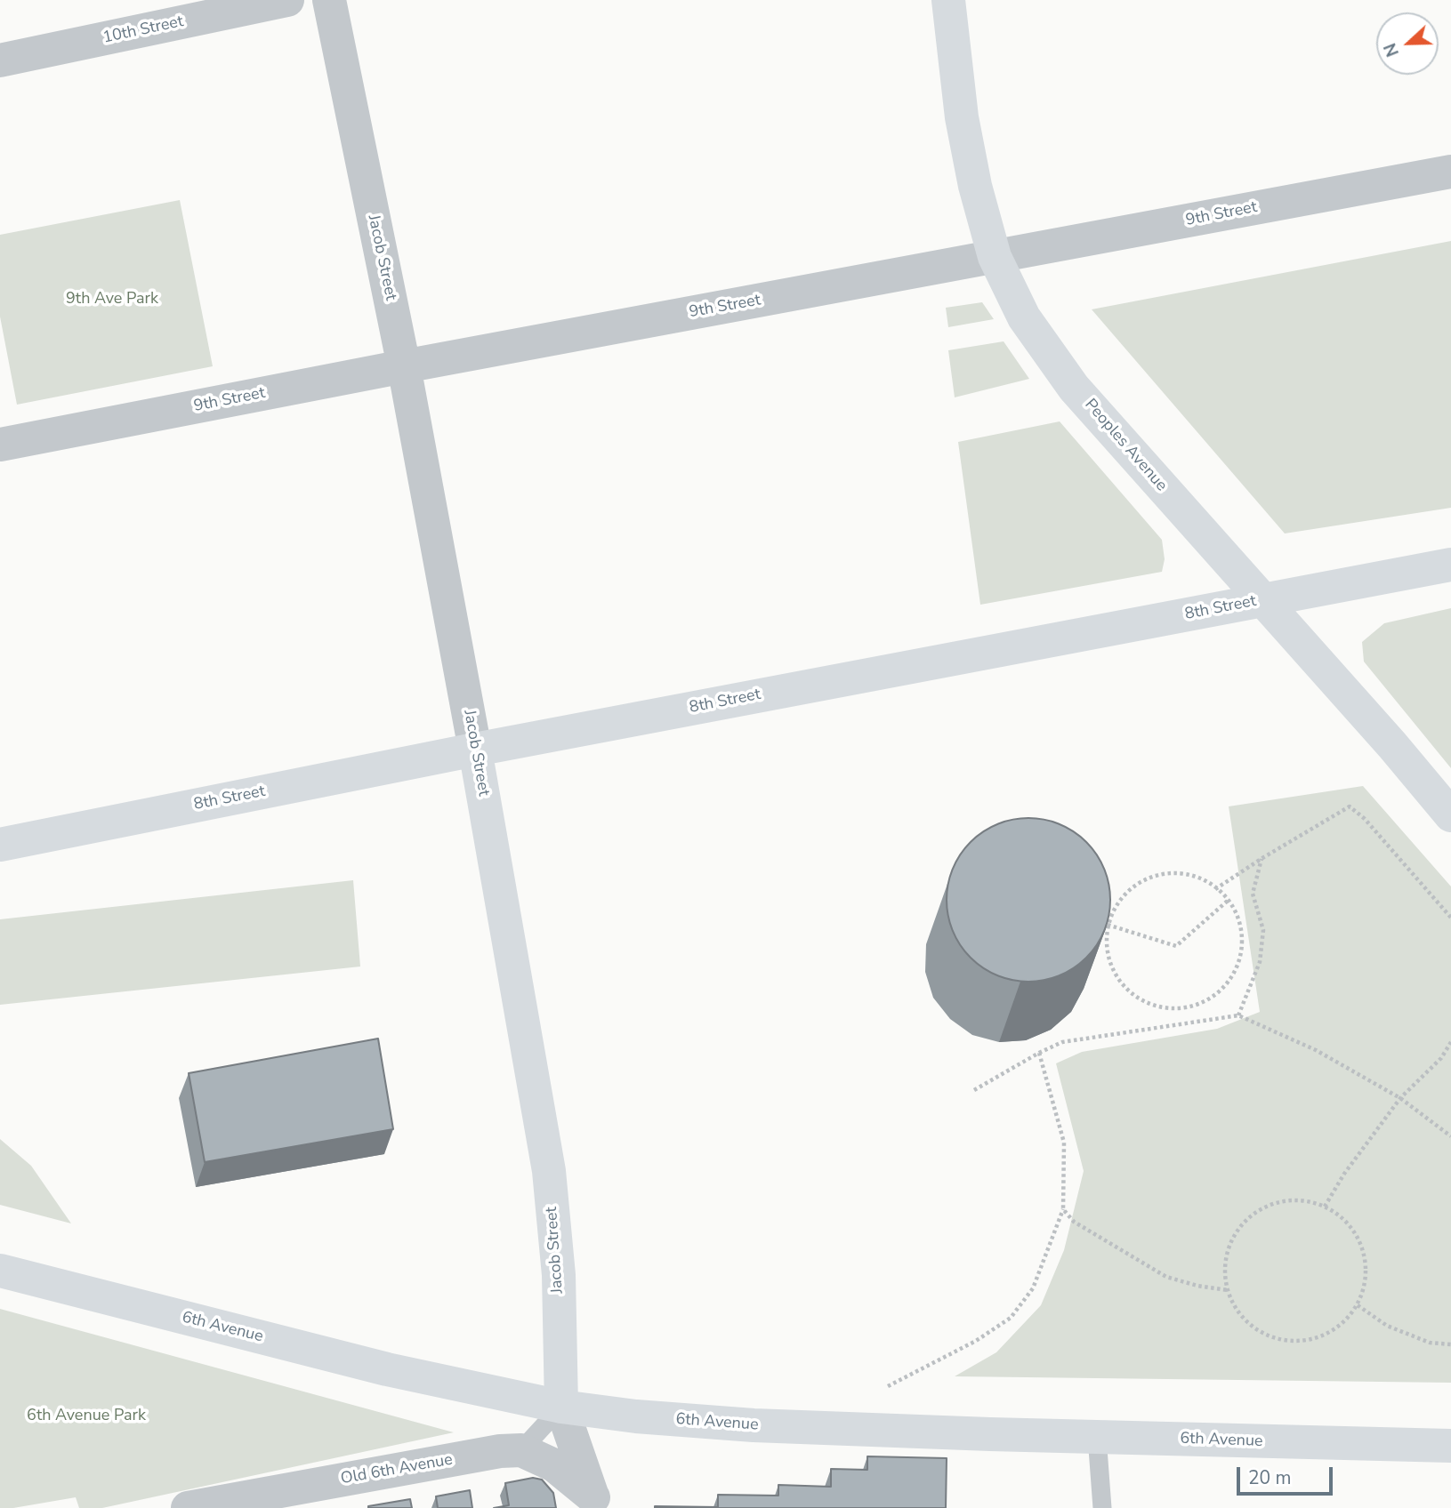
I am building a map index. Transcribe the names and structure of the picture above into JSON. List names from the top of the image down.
{
  "streets": {
    "street": [
      "10th Street",
      "9th Street",
      "Jacob Street",
      "Peoples Avenue",
      "8th Street",
      "6th Avenue",
      "Old 6th Avenue"
    ]
  },
  "crossings": [
    ["9th Street", "Jacob Street"],
    ["9th Street", "Peoples Avenue"],
    ["Jacob Street", "8th Street"],
    ["Jacob Street", "6th Avenue"],
    ["Jacob Street", "Old 6th Avenue"],
    ["Peoples Avenue", "8th Street"]
  ],
  "parks": ["9th Ave Park", "6th Avenue Park"],
  "scale_bar": "20 m",
  "north": "left"
}
